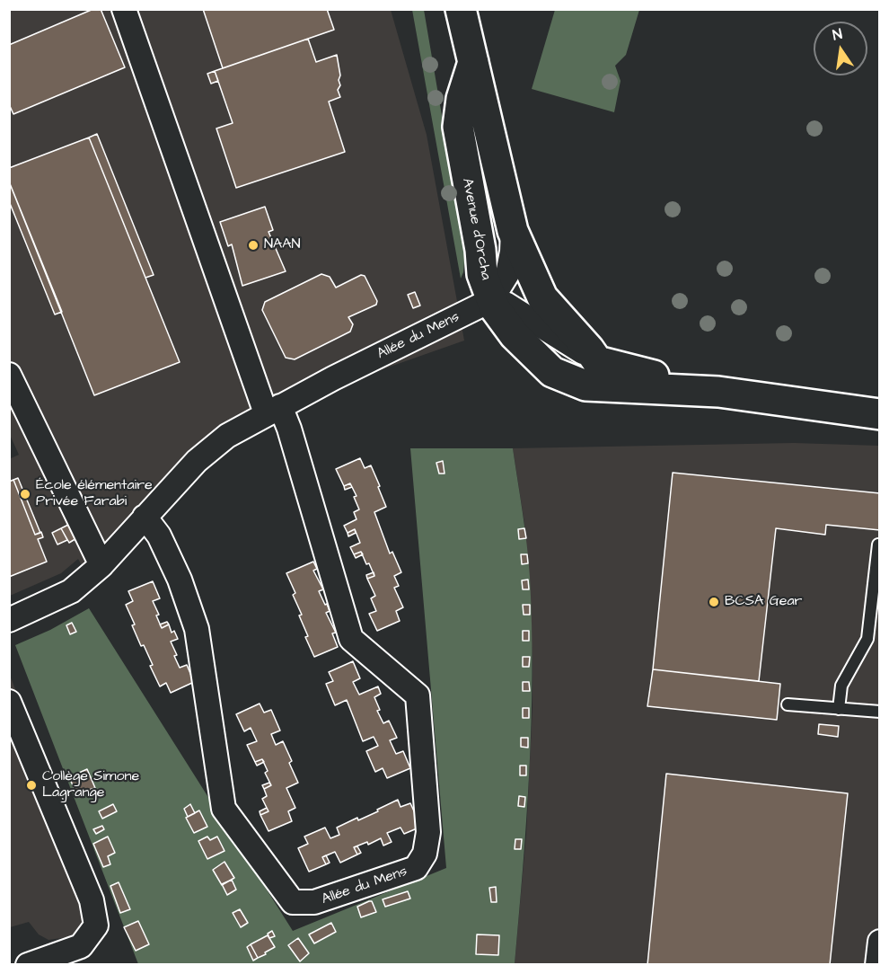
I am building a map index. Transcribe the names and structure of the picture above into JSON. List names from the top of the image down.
{
  "streets": {
    "main road": ["Avenue d'Orcha"],
    "street": ["Allée du Mens"]
  },
  "crossings": [
    ["Avenue d'Orcha", "Allée du Mens"]
  ],
  "places": [
    "NAAN",
    "École élémentaire Privée Farabi",
    "BCSA Gear",
    "Collège Simone Lagrange"
  ],
  "north": "top"
}
